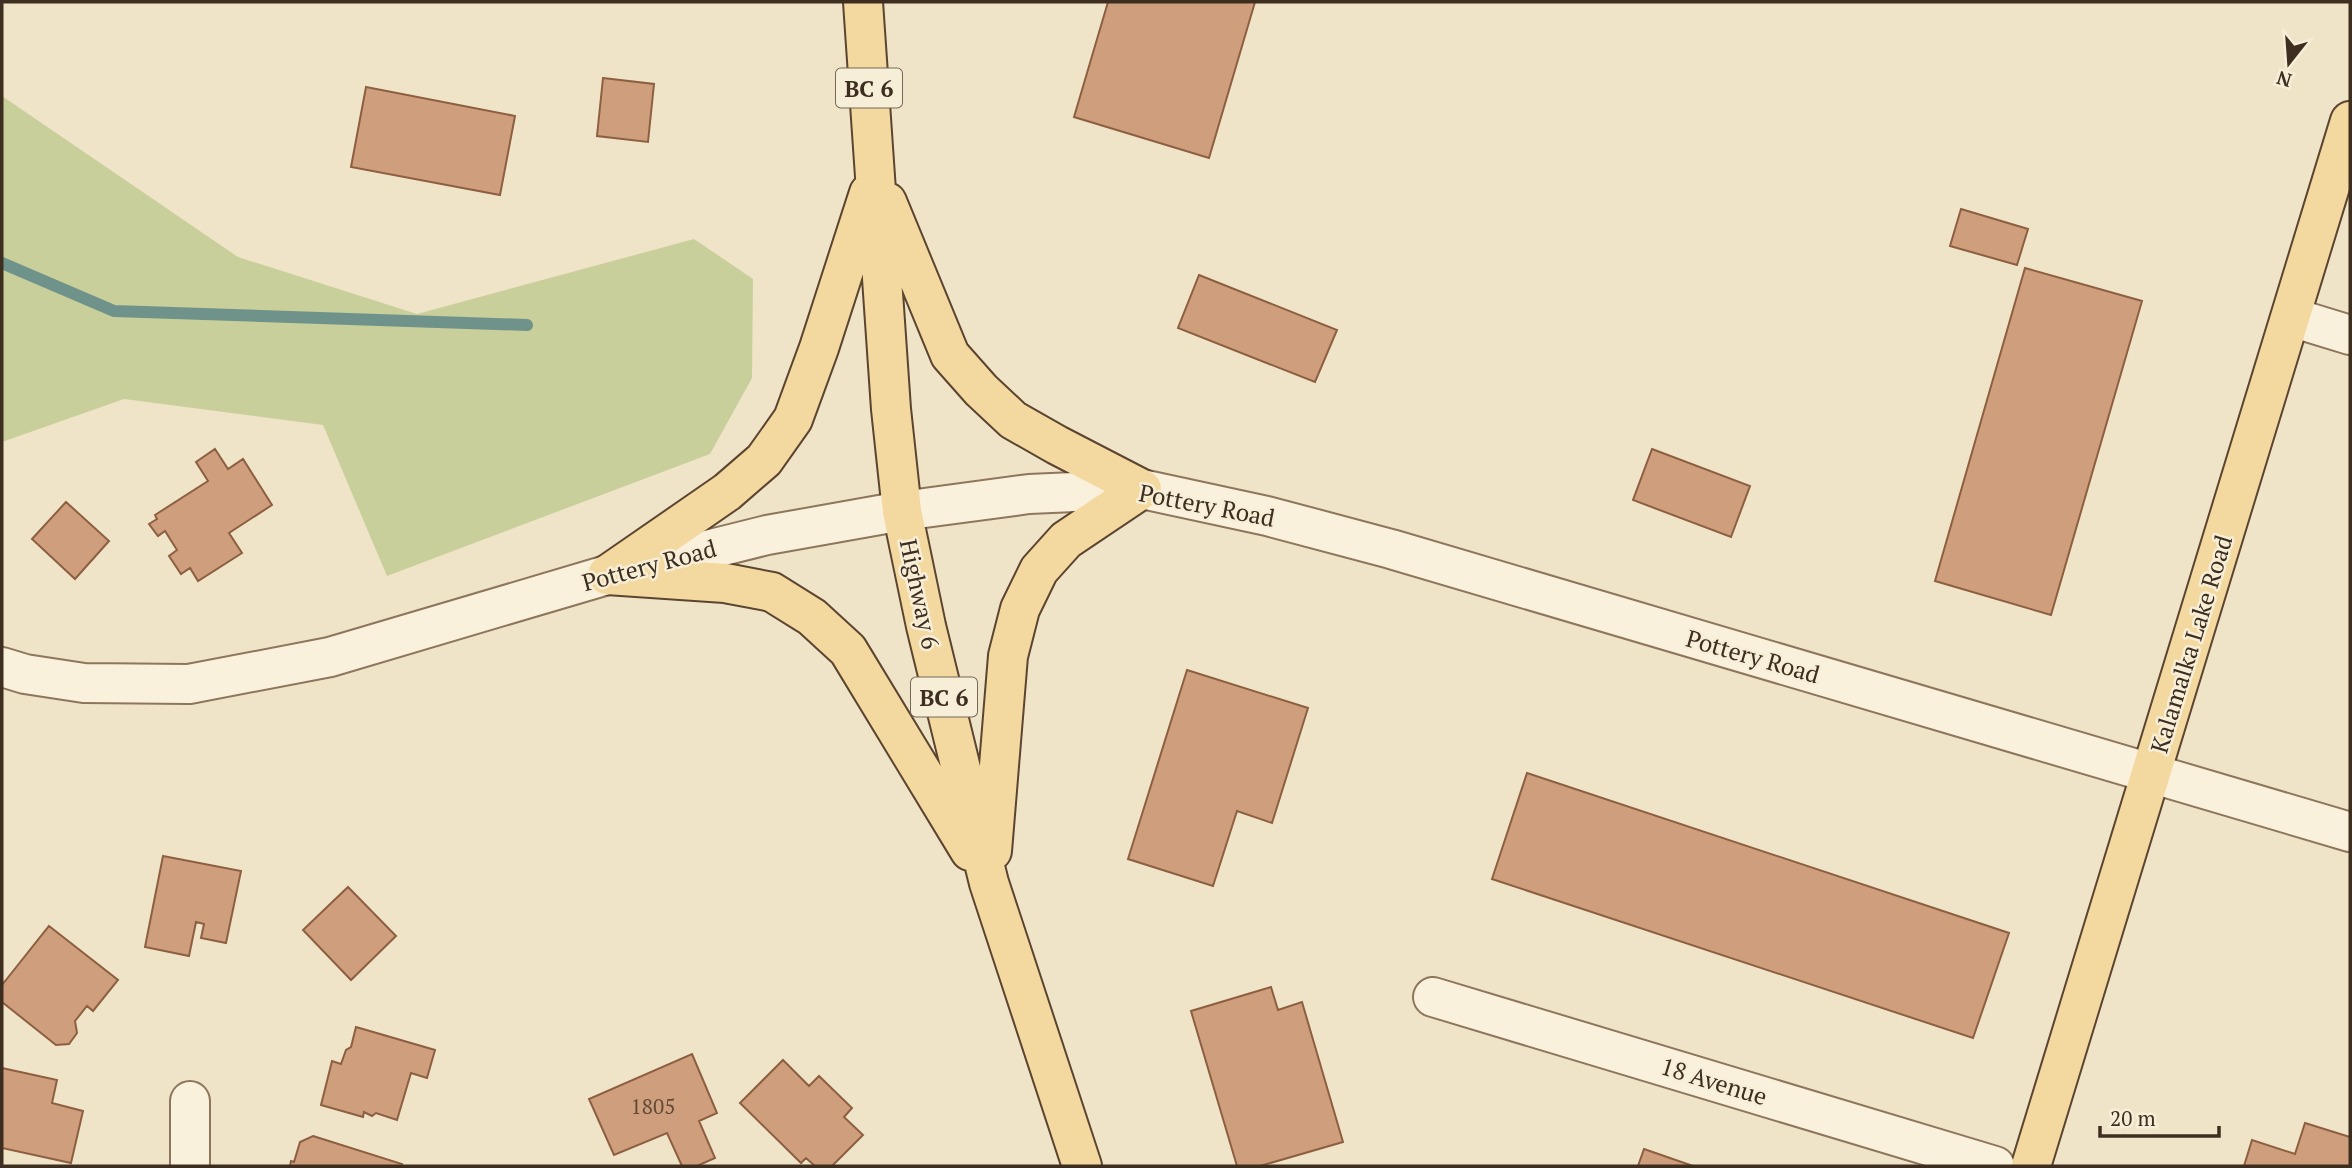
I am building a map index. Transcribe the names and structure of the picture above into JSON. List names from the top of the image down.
{
  "streets": {
    "main road": ["BC 6", "Highway 6", "Kalamalka Lake Road"],
    "street": ["Pottery Road", "18 Avenue"]
  },
  "crossings": [
    ["Pottery Road", "Highway 6"],
    ["Pottery Road", "Kalamalka Lake Road"]
  ],
  "house_numbers": ["1805"],
  "scale_bar": "20 m",
  "north": "bottom"
}
